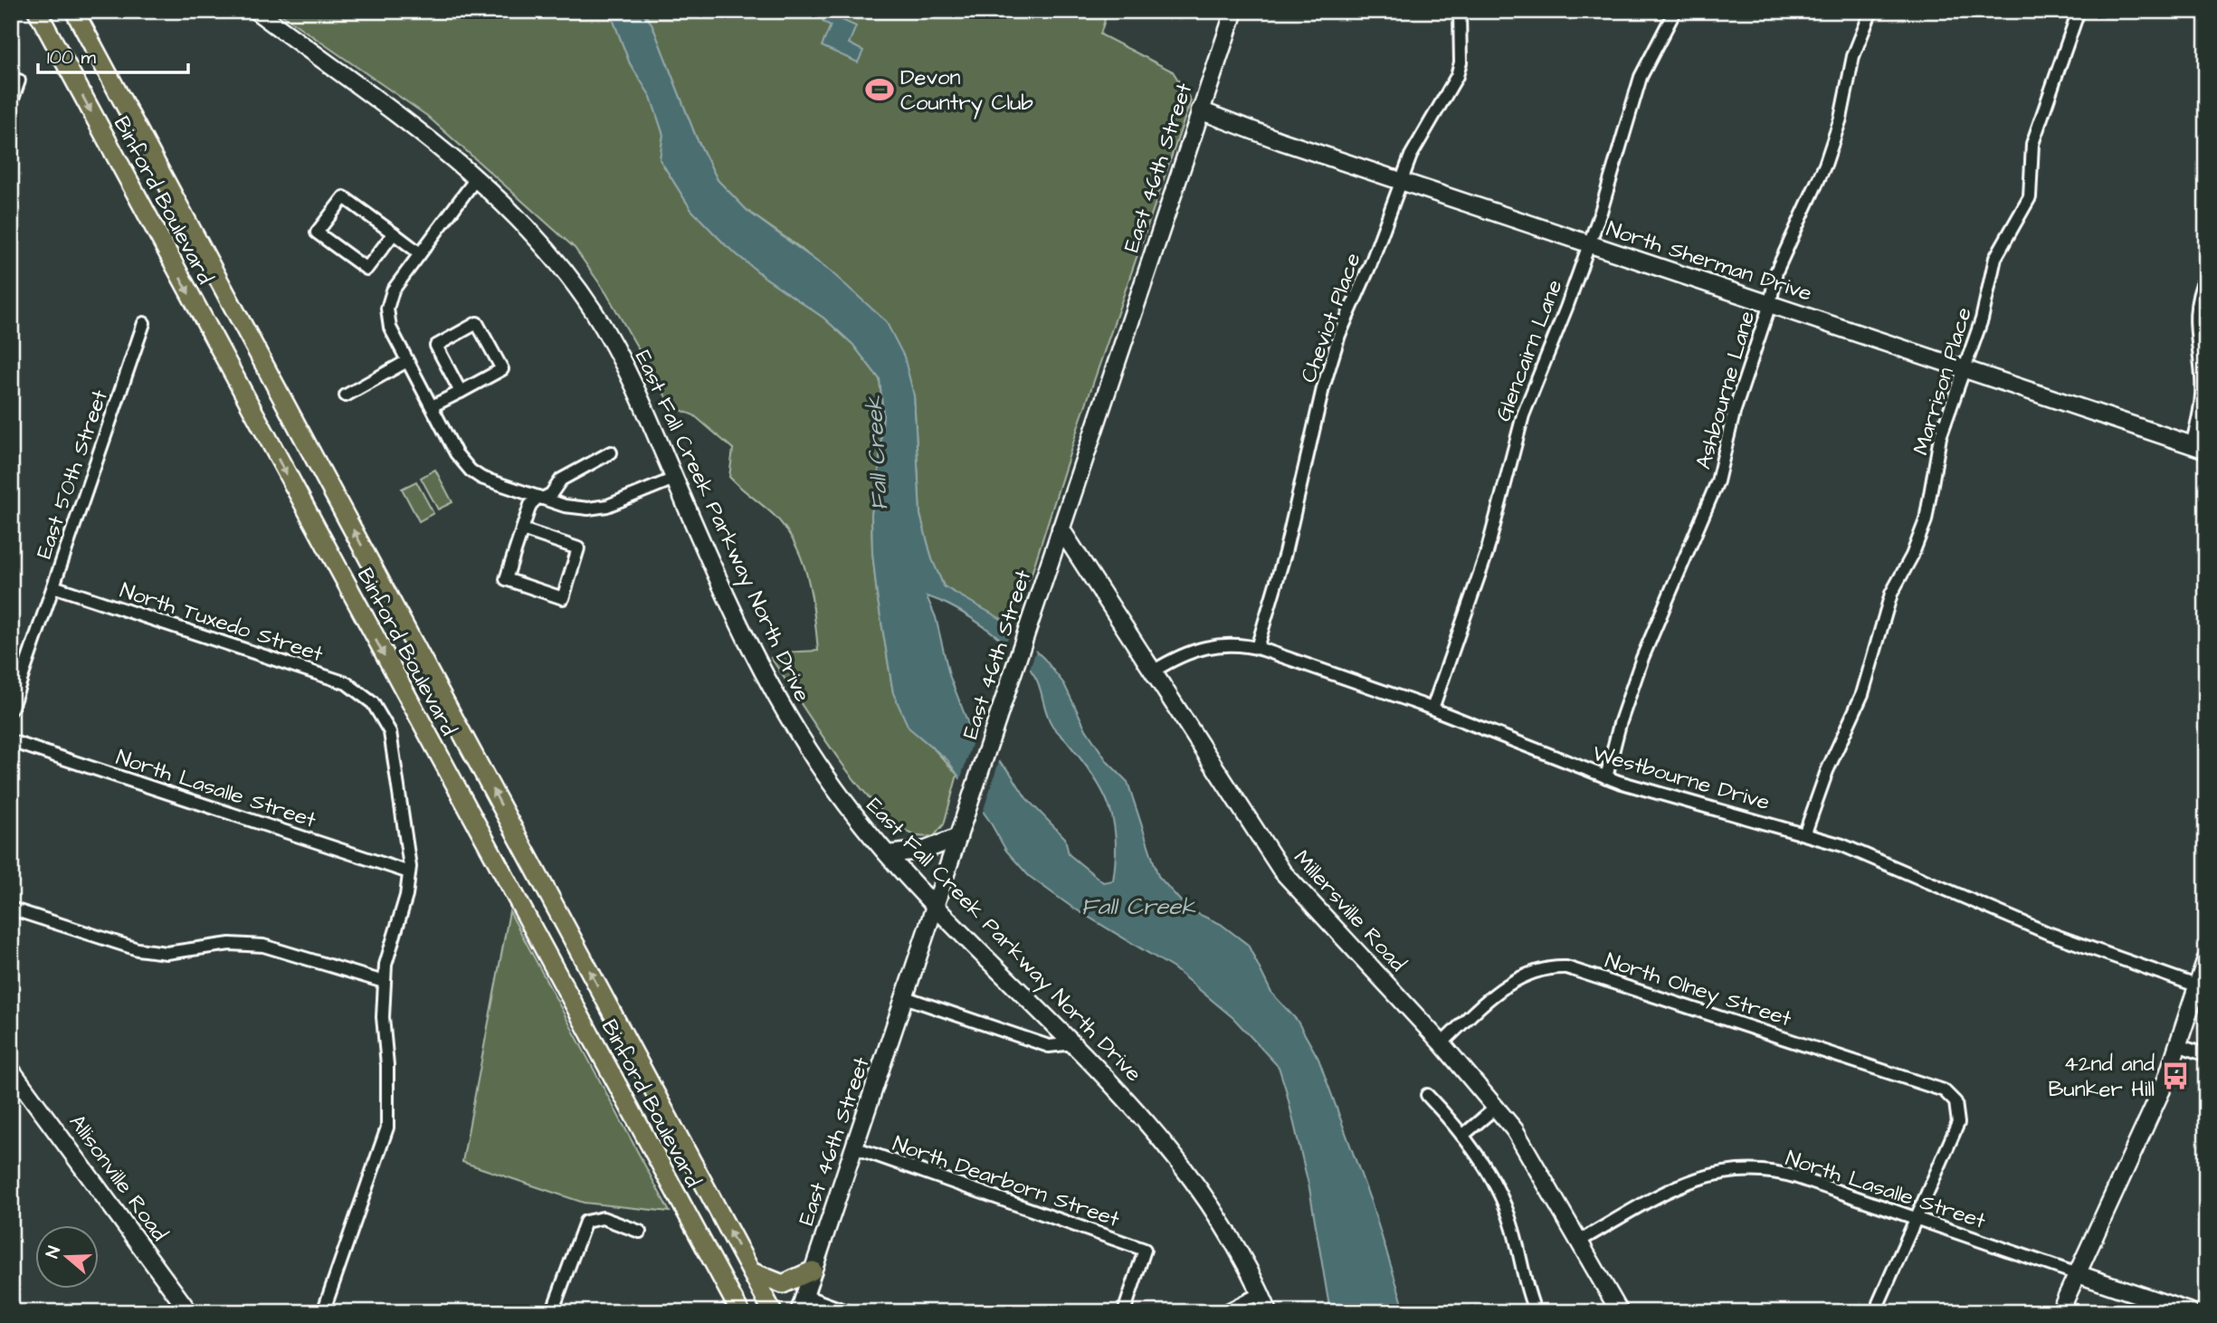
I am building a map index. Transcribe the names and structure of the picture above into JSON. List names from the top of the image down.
{
  "streets": {
    "main road": [
      "East 46th Street",
      "Binford Boulevard",
      "North Sherman Drive",
      "East Fall Creek Parkway North Drive",
      "Millersville Road",
      "Allisonville Road"
    ],
    "street": [
      "Cheviot Place",
      "Glencairn Lane",
      "Marrison Place",
      "Ashbourne Lane",
      "East 50th Street",
      "North Tuxedo Street",
      "Westbourne Drive",
      "North Lasalle Street",
      "North Olney Street",
      "North Dearborn Street"
    ]
  },
  "crossings": [
    ["East 46th Street", "North Sherman Drive"],
    ["East 46th Street", "East Fall Creek Parkway North Drive"],
    ["East 46th Street", "Millersville Road"],
    ["East 46th Street", "North Dearborn Street"],
    ["North Sherman Drive", "Cheviot Place"],
    ["North Sherman Drive", "Glencairn Lane"],
    ["North Sherman Drive", "Marrison Place"],
    ["North Sherman Drive", "Ashbourne Lane"],
    ["Cheviot Place", "Westbourne Drive"],
    ["Glencairn Lane", "Westbourne Drive"],
    ["Marrison Place", "Westbourne Drive"],
    ["Ashbourne Lane", "Westbourne Drive"],
    ["East 50th Street", "North Tuxedo Street"],
    ["North Tuxedo Street", "North Lasalle Street"],
    ["Westbourne Drive", "Millersville Road"],
    ["North Lasalle Street", "Millersville Road"],
    ["North Lasalle Street", "North Olney Street"],
    ["Millersville Road", "North Olney Street"]
  ],
  "water": ["Fall Creek"],
  "places": {
    "sports": ["Devon Country Club"],
    "bus stop": ["42nd and Bunker Hill"]
  },
  "scale_bar": "100 m",
  "north": "left"
}
